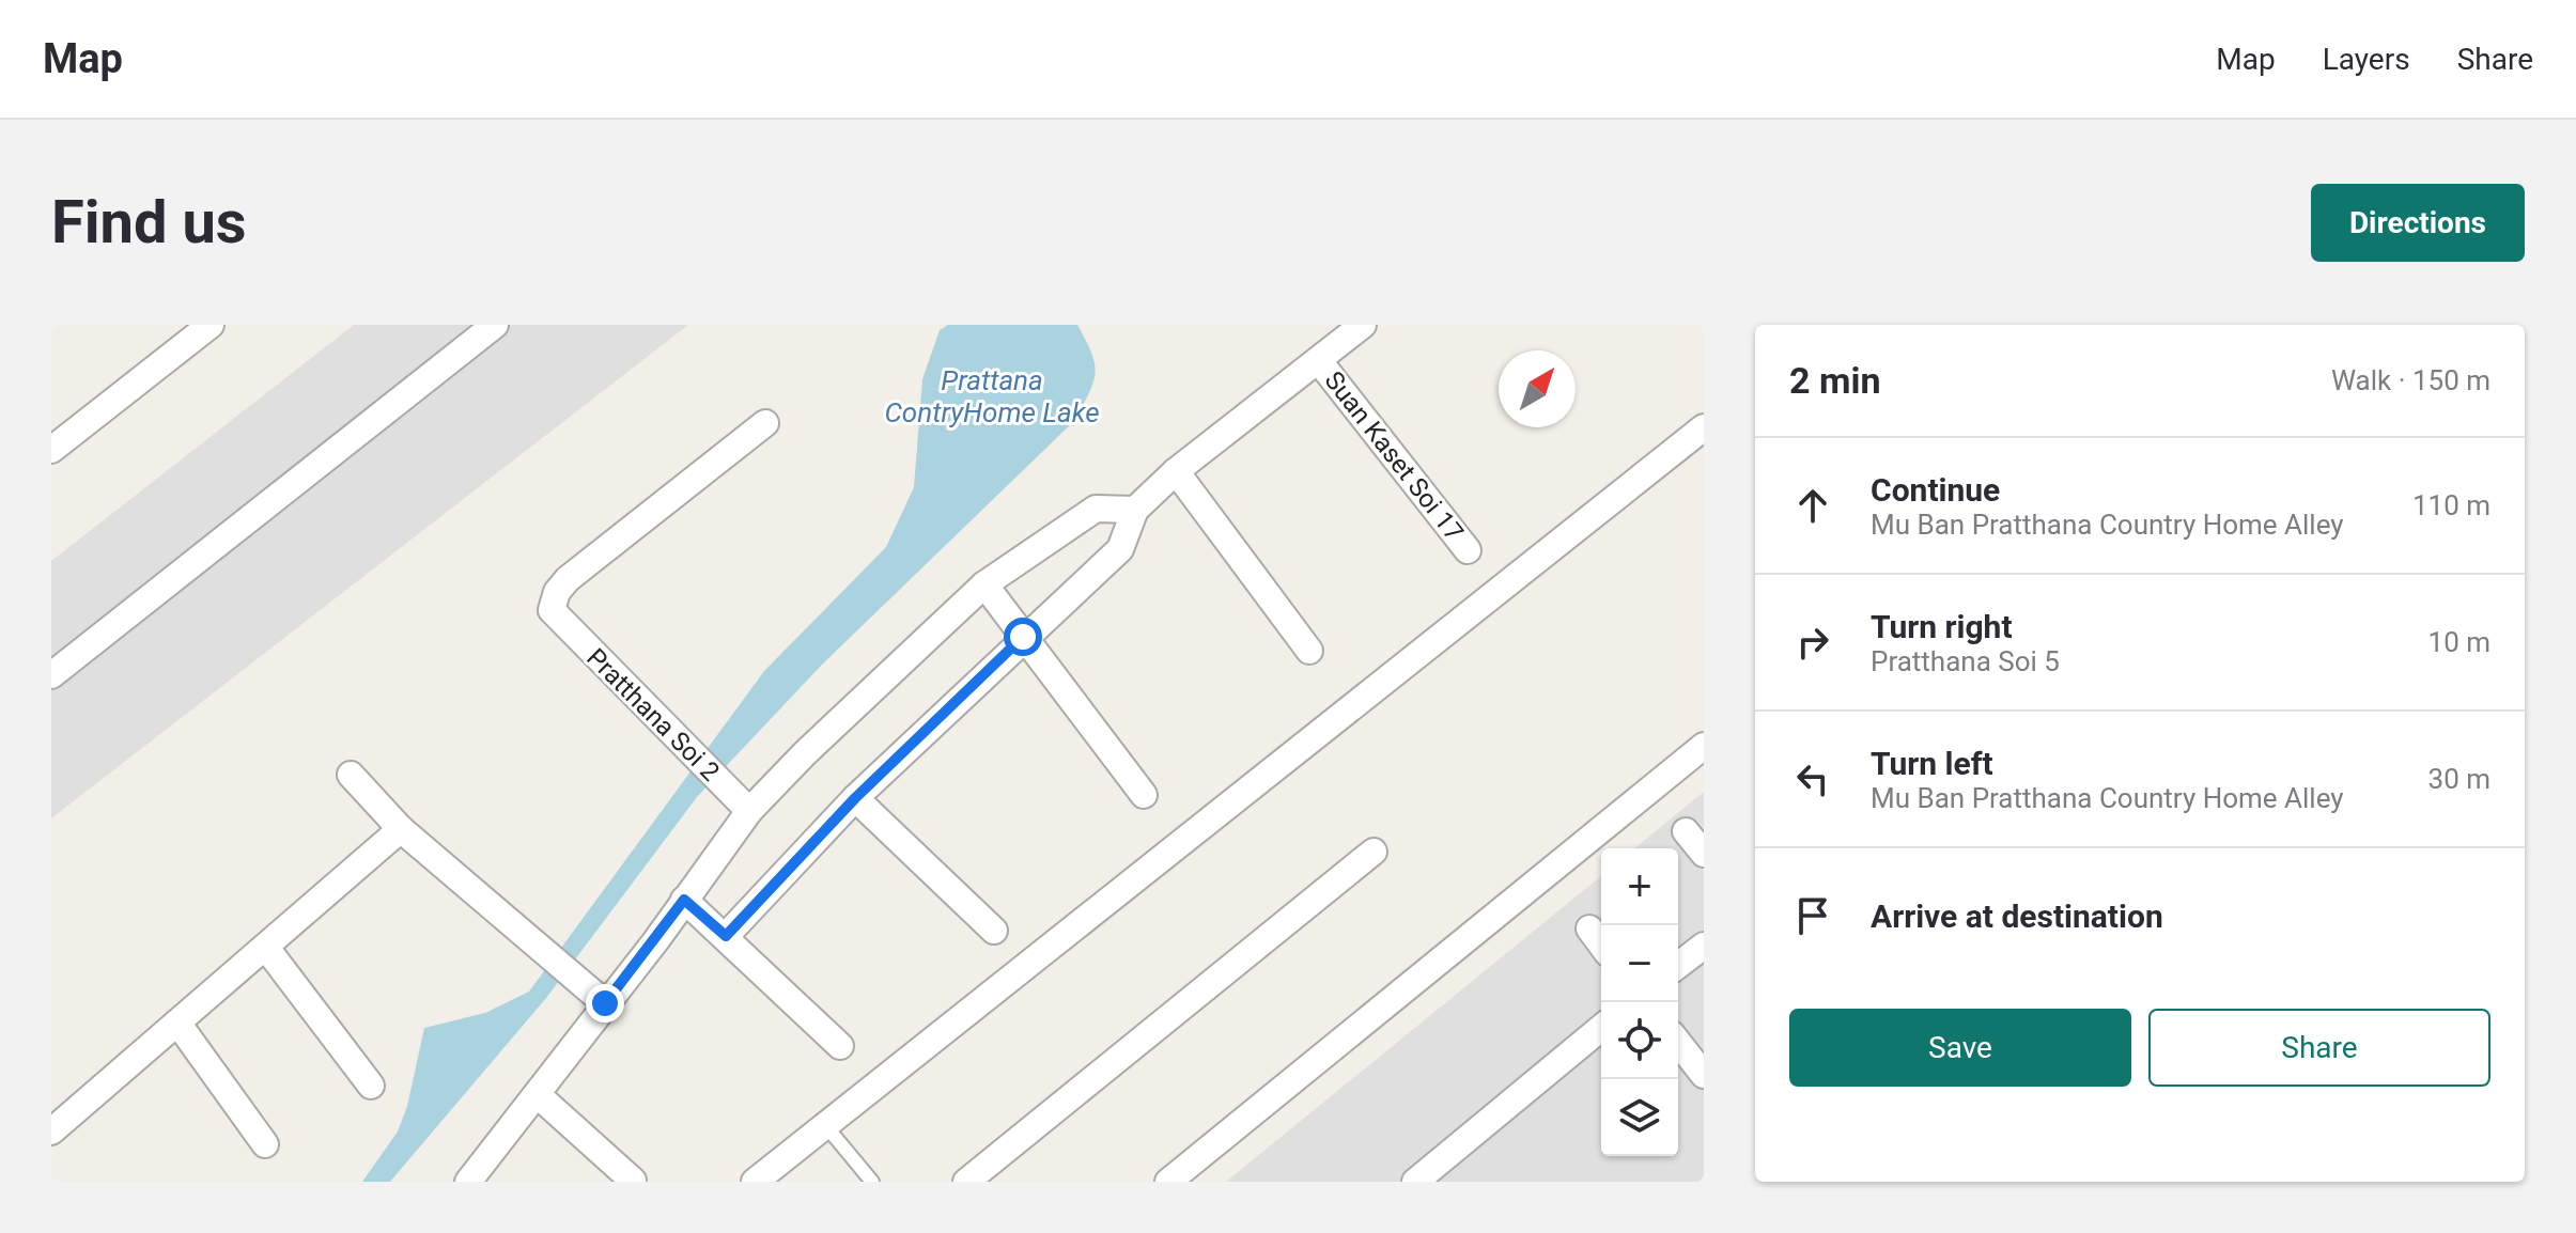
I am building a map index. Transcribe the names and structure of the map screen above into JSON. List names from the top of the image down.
{
  "streets": {
    "street": ["Suan Kaset Soi 17", "Pratthana Soi 2"]
  },
  "water": ["Prattana ContryHome Lake"],
  "north": "top right",
  "page": {
    "header": "Map",
    "nav": ["Map", "Layers", "Share"],
    "buttons": [
      "Directions",
      ["Save", "Share"]
    ],
    "title": "Find us",
    "heading": ["2 min", "Walk · 150 m"],
    "list": [
      ["Continue", "Mu Ban Pratthana Country Home Alley", "110 m"],
      ["Turn right", "Pratthana Soi 5", "10 m"],
      ["Turn left", "Mu Ban Pratthana Country Home Alley", "30 m"],
      "Arrive at destination"
    ],
    "map_buttons": ["+", "−"]
  }
}
